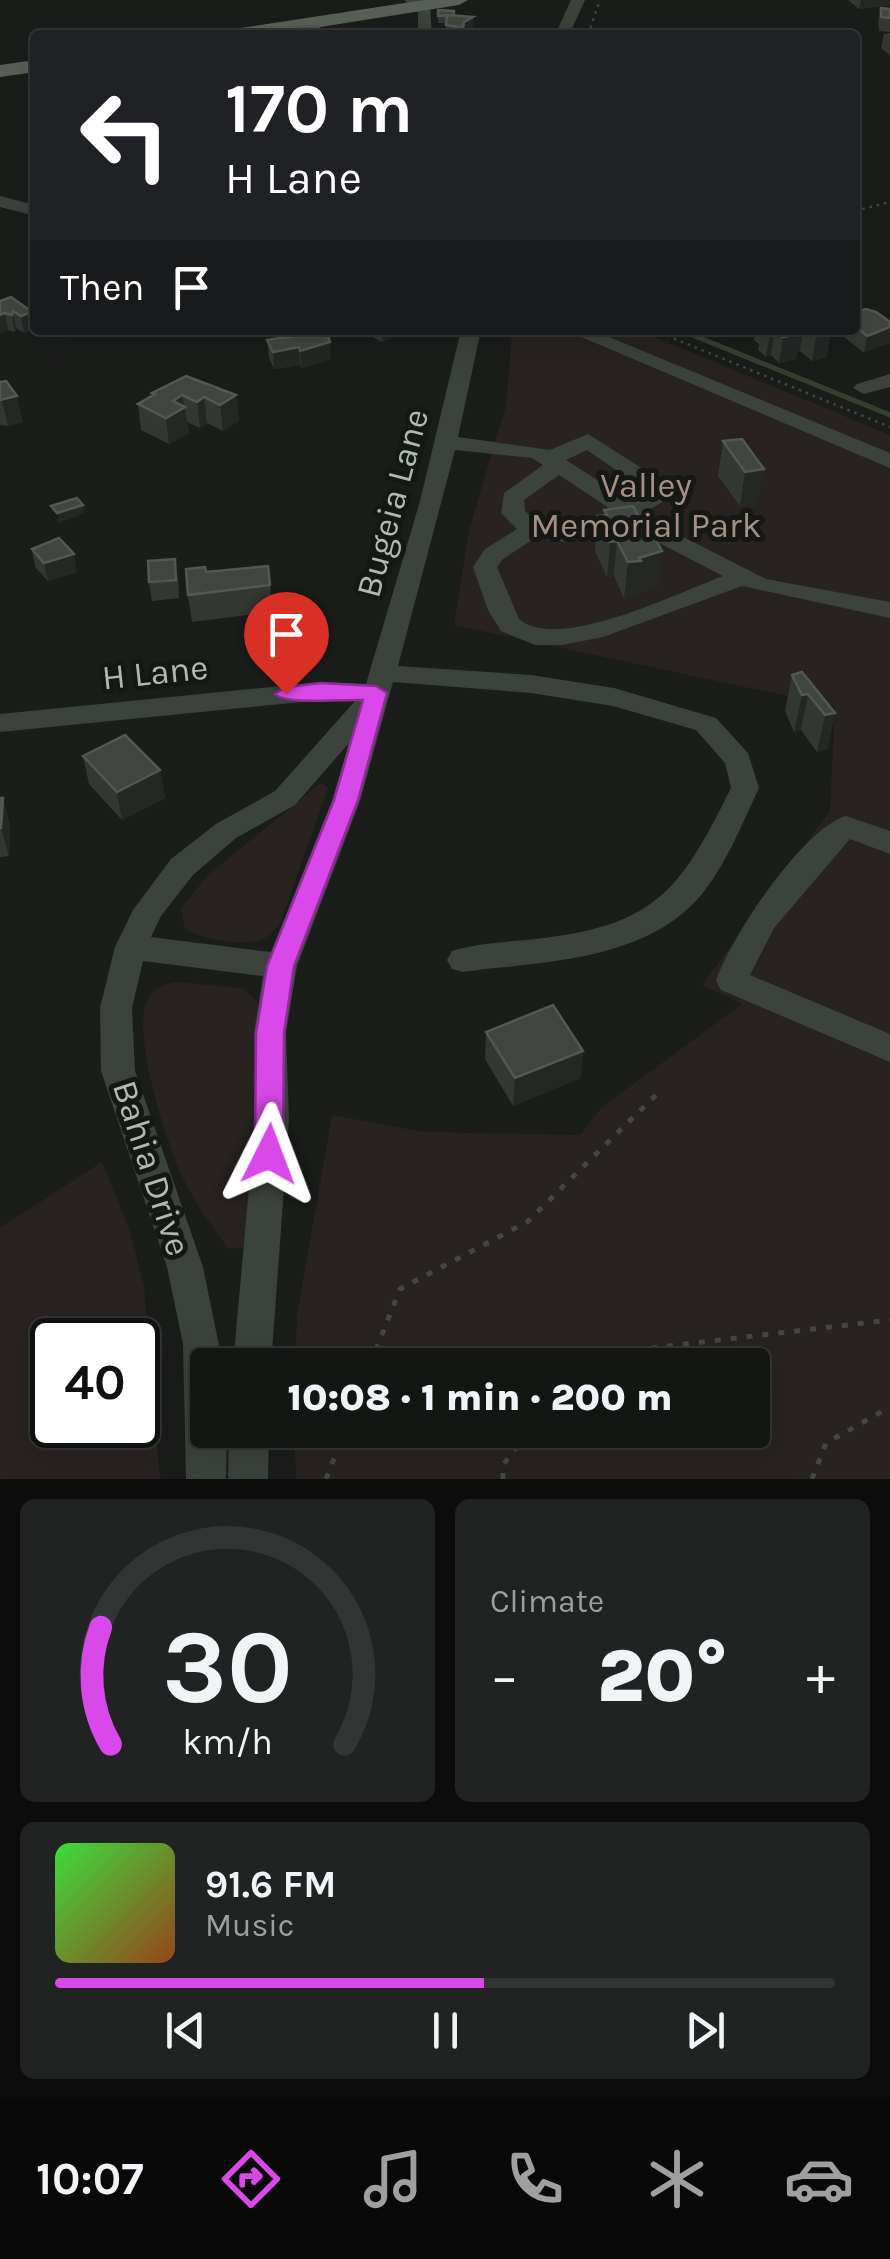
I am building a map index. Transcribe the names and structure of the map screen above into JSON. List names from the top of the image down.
{
  "streets": {
    "street": ["Bugeia Lane", "H Lane", "Bahia Drive"]
  },
  "crossings": [
    ["Bugeia Lane", "H Lane"],
    ["Bugeia Lane", "Bahia Drive"],
    ["H Lane", "Bahia Drive"]
  ],
  "parks": ["Valley Memorial Park"],
  "page": {
    "turn": ["170 m", "H Lane"],
    "then": "Then",
    "limit": "40",
    "trip": "10:08 · 1 min · 200 m",
    "tile": "Climate",
    "heat": ["−", "20°", "+"],
    "song": ["91.6 FM", "Music"],
    "tabs": "10:07",
    "gauge": ["30", "km/h"]
  }
}
